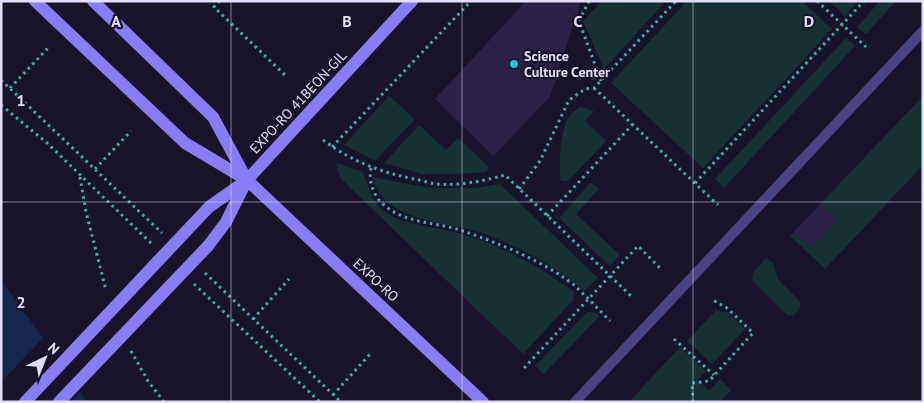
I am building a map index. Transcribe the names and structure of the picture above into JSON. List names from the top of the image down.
{
  "streets": {
    "street": ["EXPO-RO 41BEON-GIL", "EXPO-RO"]
  },
  "crossings": [
    ["EXPO-RO 41BEON-GIL", "EXPO-RO"]
  ],
  "places": ["Science Culture Center"],
  "north": "top right",
  "grid": {
    "columns": [
      "A",
      "B",
      "C",
      "D"
    ],
    "rows": ["1", "2"]
  }
}
